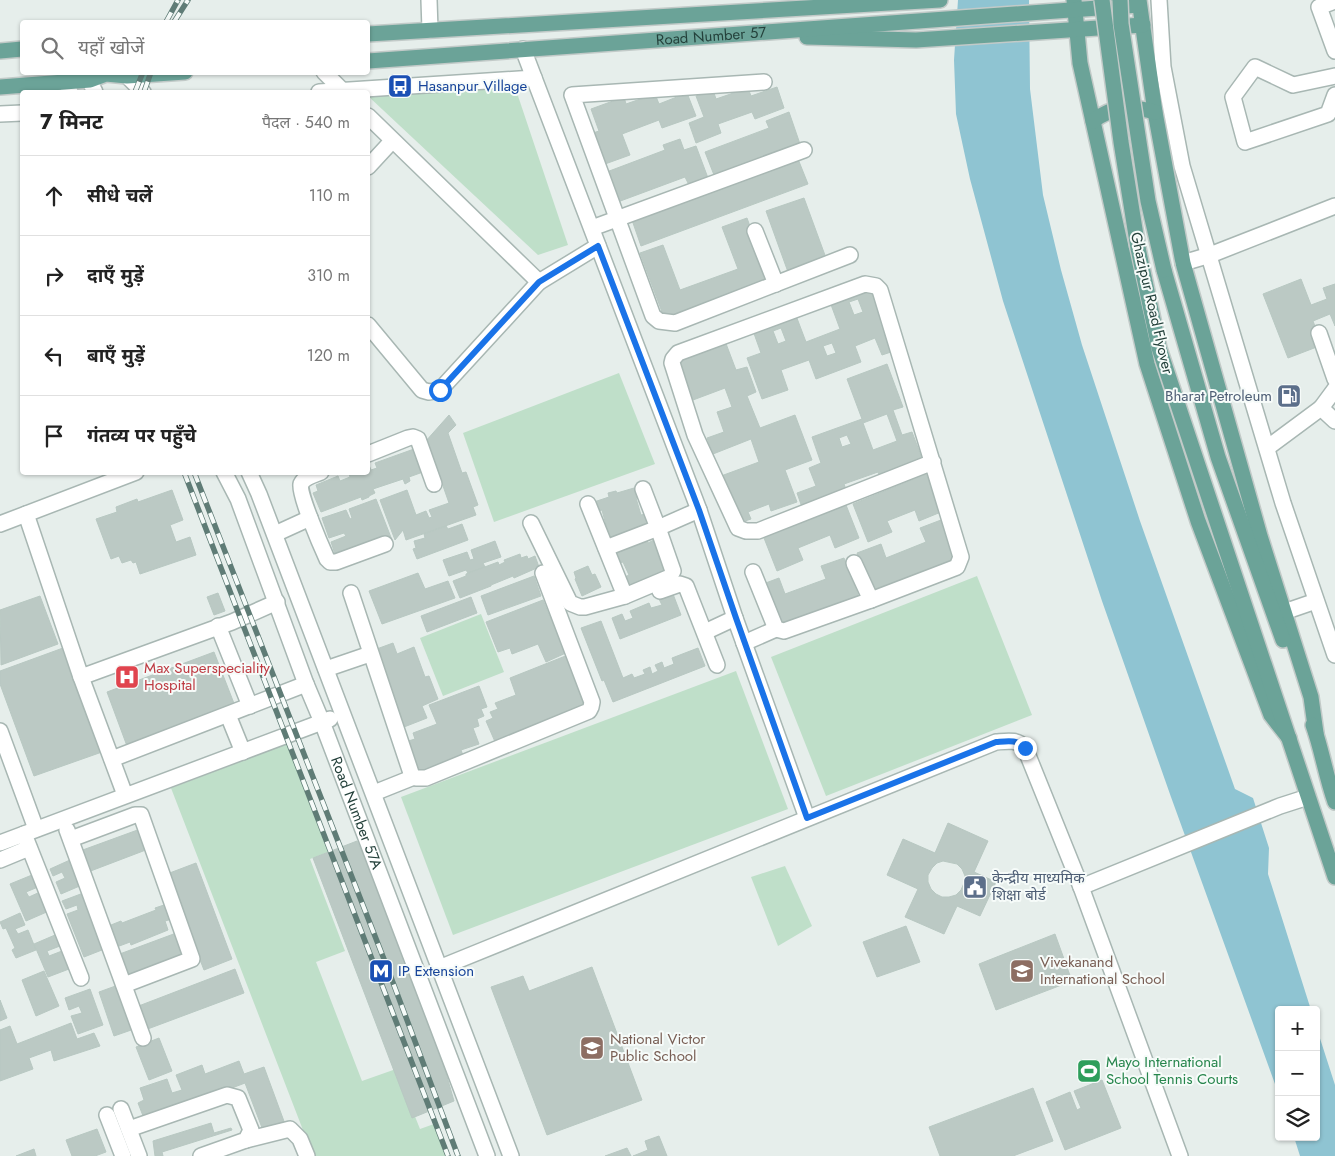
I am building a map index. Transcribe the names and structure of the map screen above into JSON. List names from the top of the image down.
{
  "streets": {
    "main road": ["Road Number 57", "Ghazipur Road Flyover"],
    "street": ["Road Number 57A"]
  },
  "places": {
    "bus stop": ["Hasanpur Village"],
    "fuel station": ["Bharat Petroleum"],
    "hospital": ["Max Superspeciality Hospital"],
    "public building": ["केन्द्रीय माध्यमिक शिक्षा बोर्ड"],
    "metro station": ["IP Extension"],
    "school or university": ["Vivekanand International School", "National Victor Public School"],
    "sports": ["Mayo International School Tennis Courts"]
  },
  "page": {
    "search": "यहाँ खोजें",
    "heading": ["7 मिनट", "पैदल · 540 m"],
    "list": [
      ["सीधे चलें", "110 m"],
      ["दाएँ मुड़ें", "310 m"],
      ["बाएँ मुड़ें", "120 m"],
      "गंतव्य पर पहुँचे"
    ],
    "map_buttons": ["+", "−"]
  }
}
